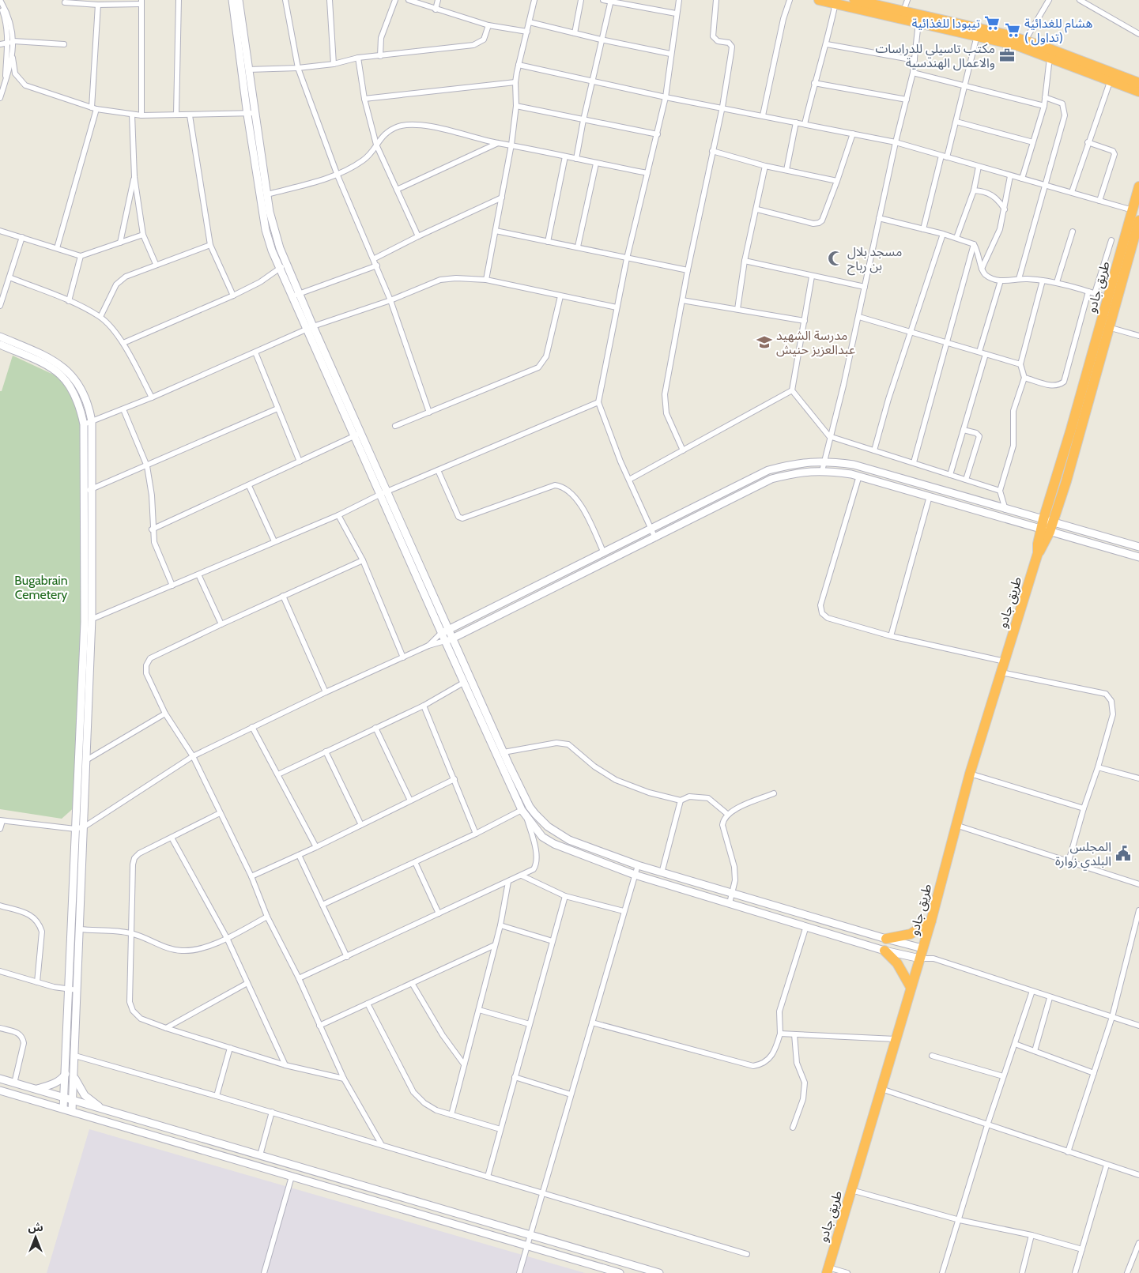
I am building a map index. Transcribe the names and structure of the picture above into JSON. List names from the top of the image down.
{
  "streets": {
    "highway": ["طريق جادو"]
  },
  "parks": ["Bugabrain Cemetery"],
  "places": {
    "supermarket": ["تيبودا للغذائية", "هشام للغدائية ( تداول)"],
    "office": ["مكتب تاسيلي للدراسات والاعمال الهندسية"],
    "mosque": ["مسجد بلال بن رباح"],
    "school or university": ["مدرسة الشهيد عبدالعزيز حنيش"],
    "public building": ["المجلس البلدي زوارة"]
  },
  "north": "top"
}
